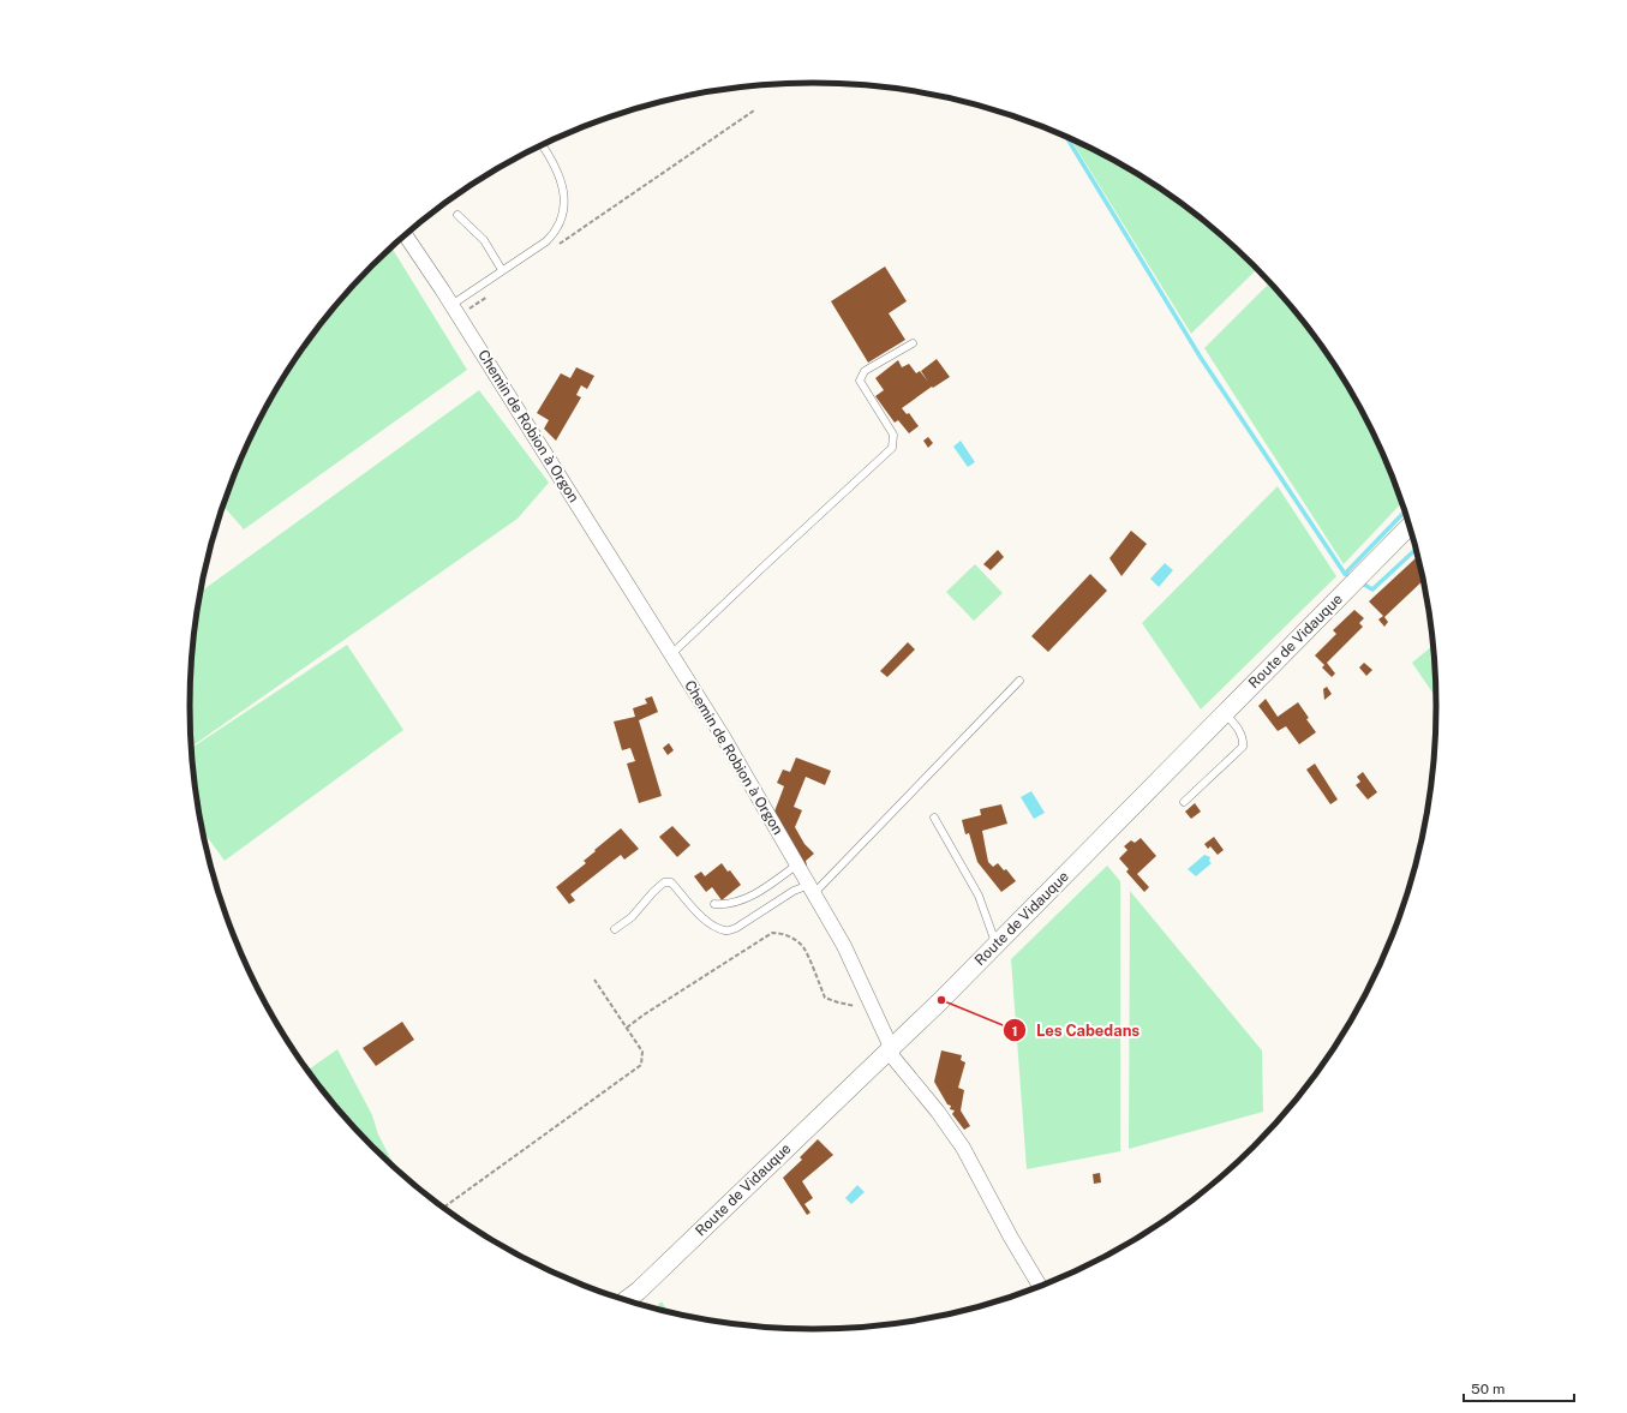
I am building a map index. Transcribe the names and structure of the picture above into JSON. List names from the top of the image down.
{
  "streets": {
    "street": ["Chemin de Robion à Orgon", "Route de Vidauque"]
  },
  "crossings": [
    ["Chemin de Robion à Orgon", "Route de Vidauque"]
  ],
  "places": ["Les Cabedans"],
  "scale_bar": "50 m"
}
